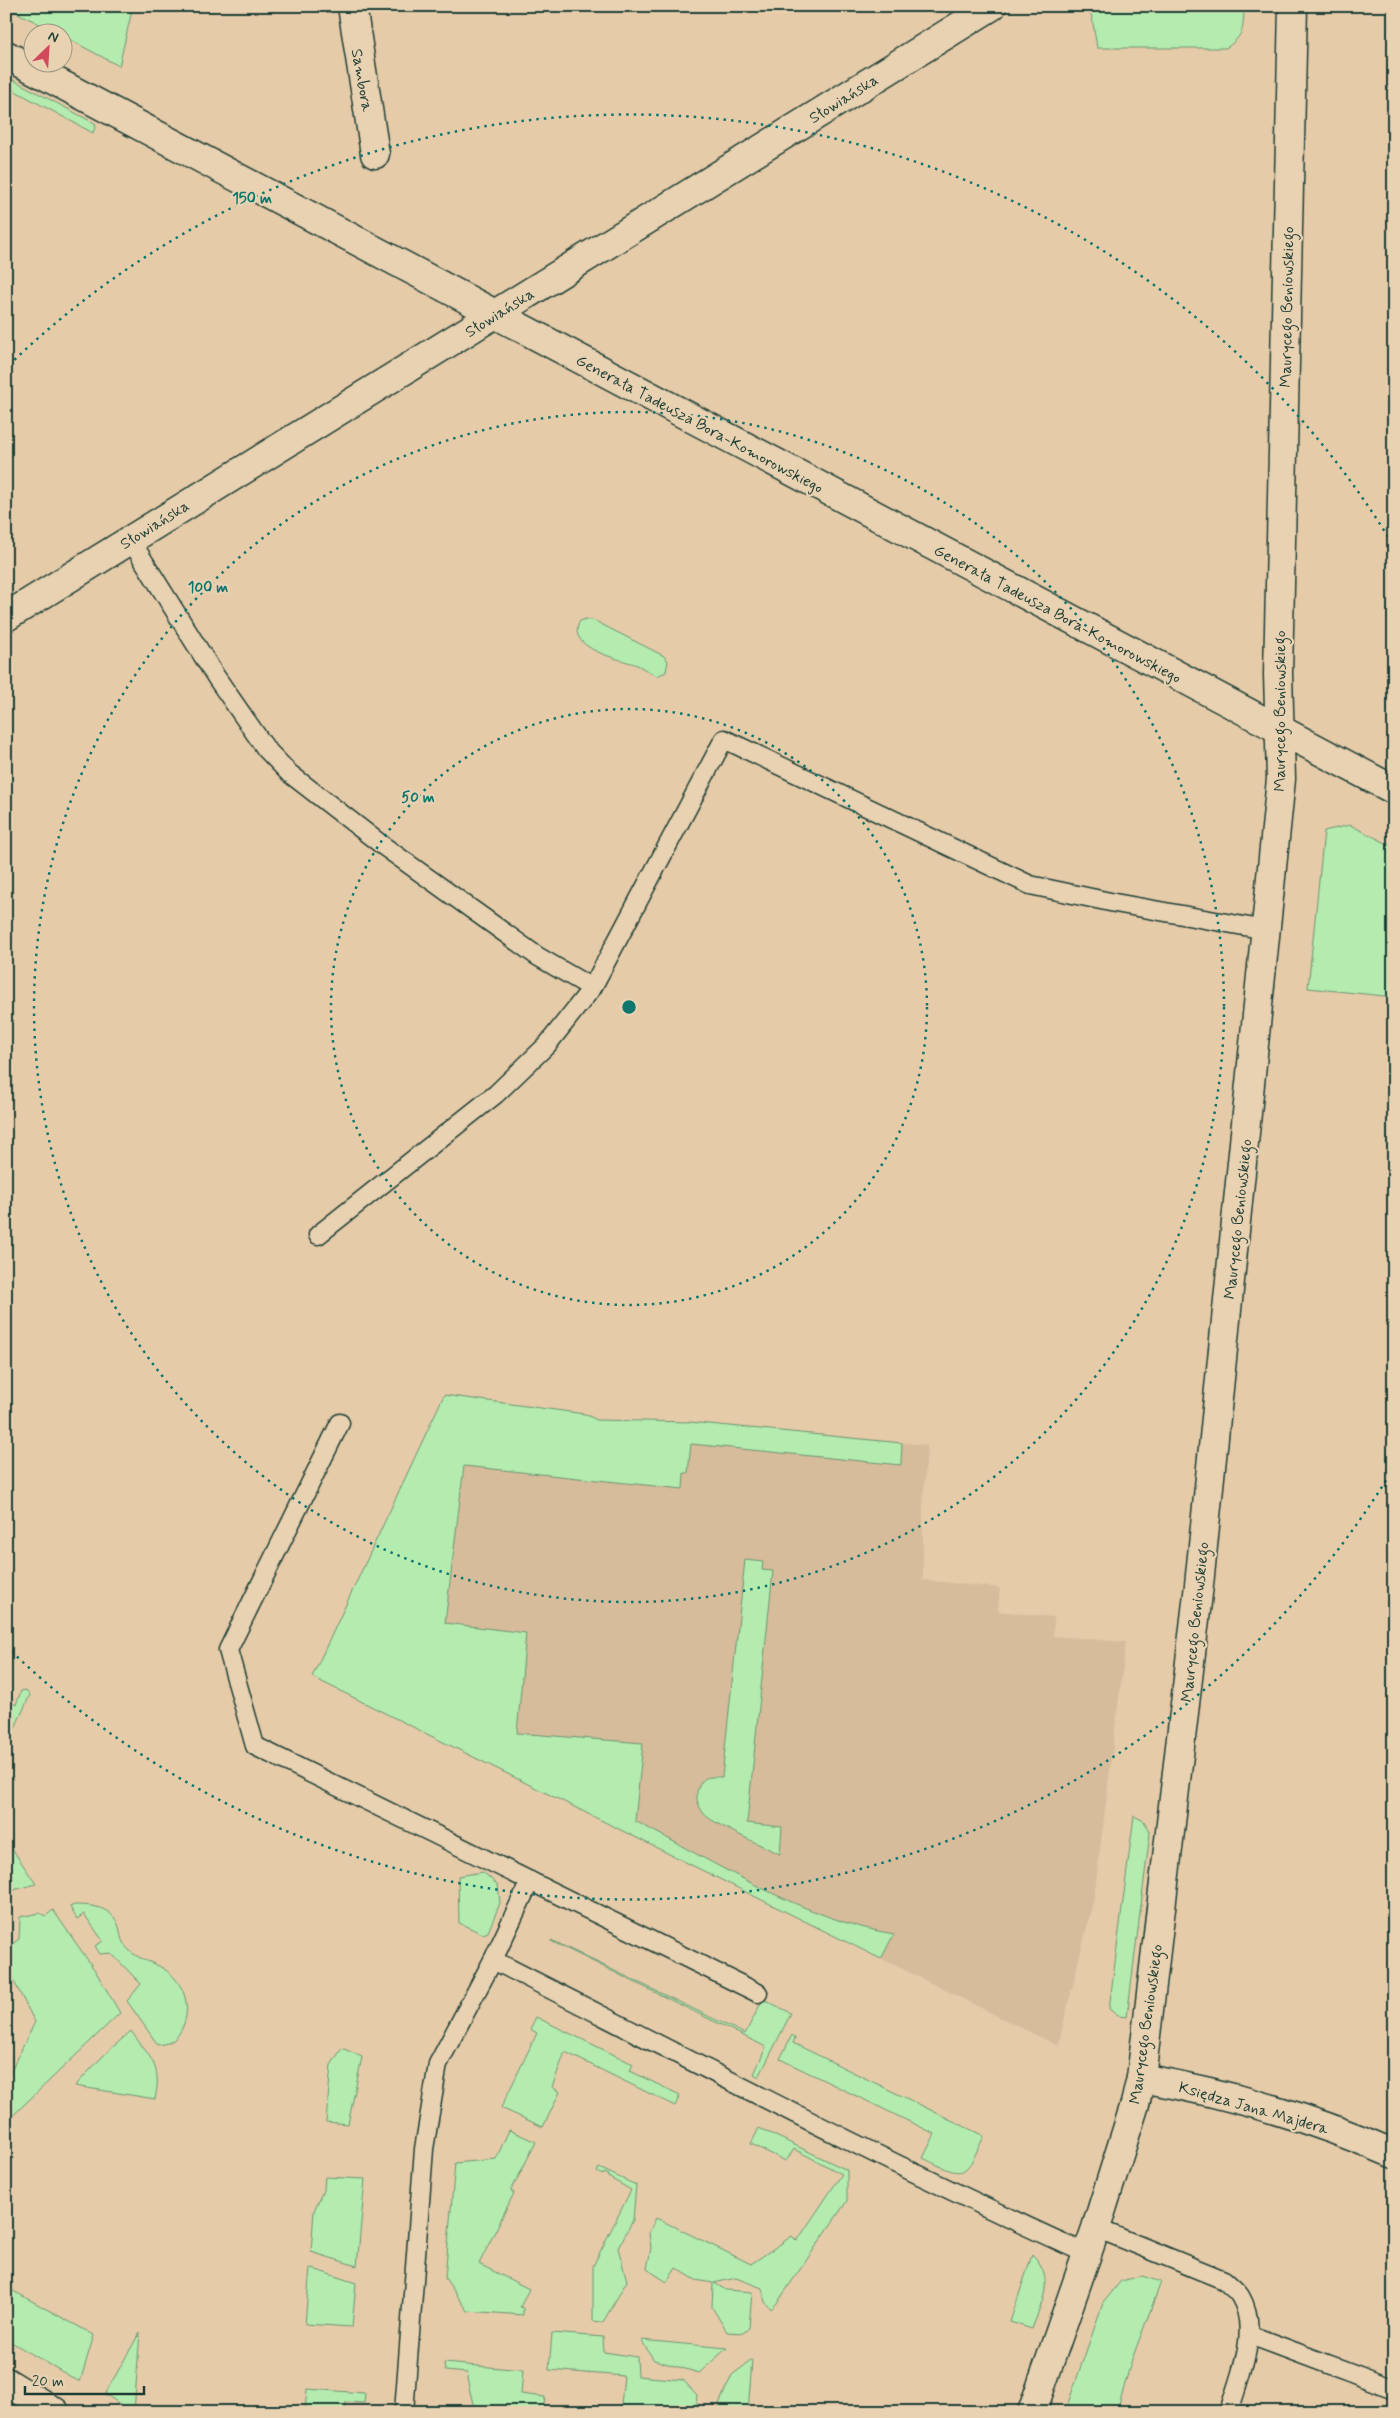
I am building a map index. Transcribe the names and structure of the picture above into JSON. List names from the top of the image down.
{
  "streets": {
    "street": [
      "Sambora",
      "Słowiańska",
      "Maurycego Beniowskiego",
      "Generała Tadeusza Bora-Komorowskiego",
      "Księdza Jana Majdera"
    ]
  },
  "crossings": [
    ["Słowiańska", "Generała Tadeusza Bora-Komorowskiego"],
    ["Maurycego Beniowskiego", "Generała Tadeusza Bora-Komorowskiego"],
    ["Maurycego Beniowskiego", "Księdza Jana Majdera"]
  ],
  "scale_bar": "20 m",
  "north": "top right",
  "rings": ["150 m", "100 m", "50 m"]
}
